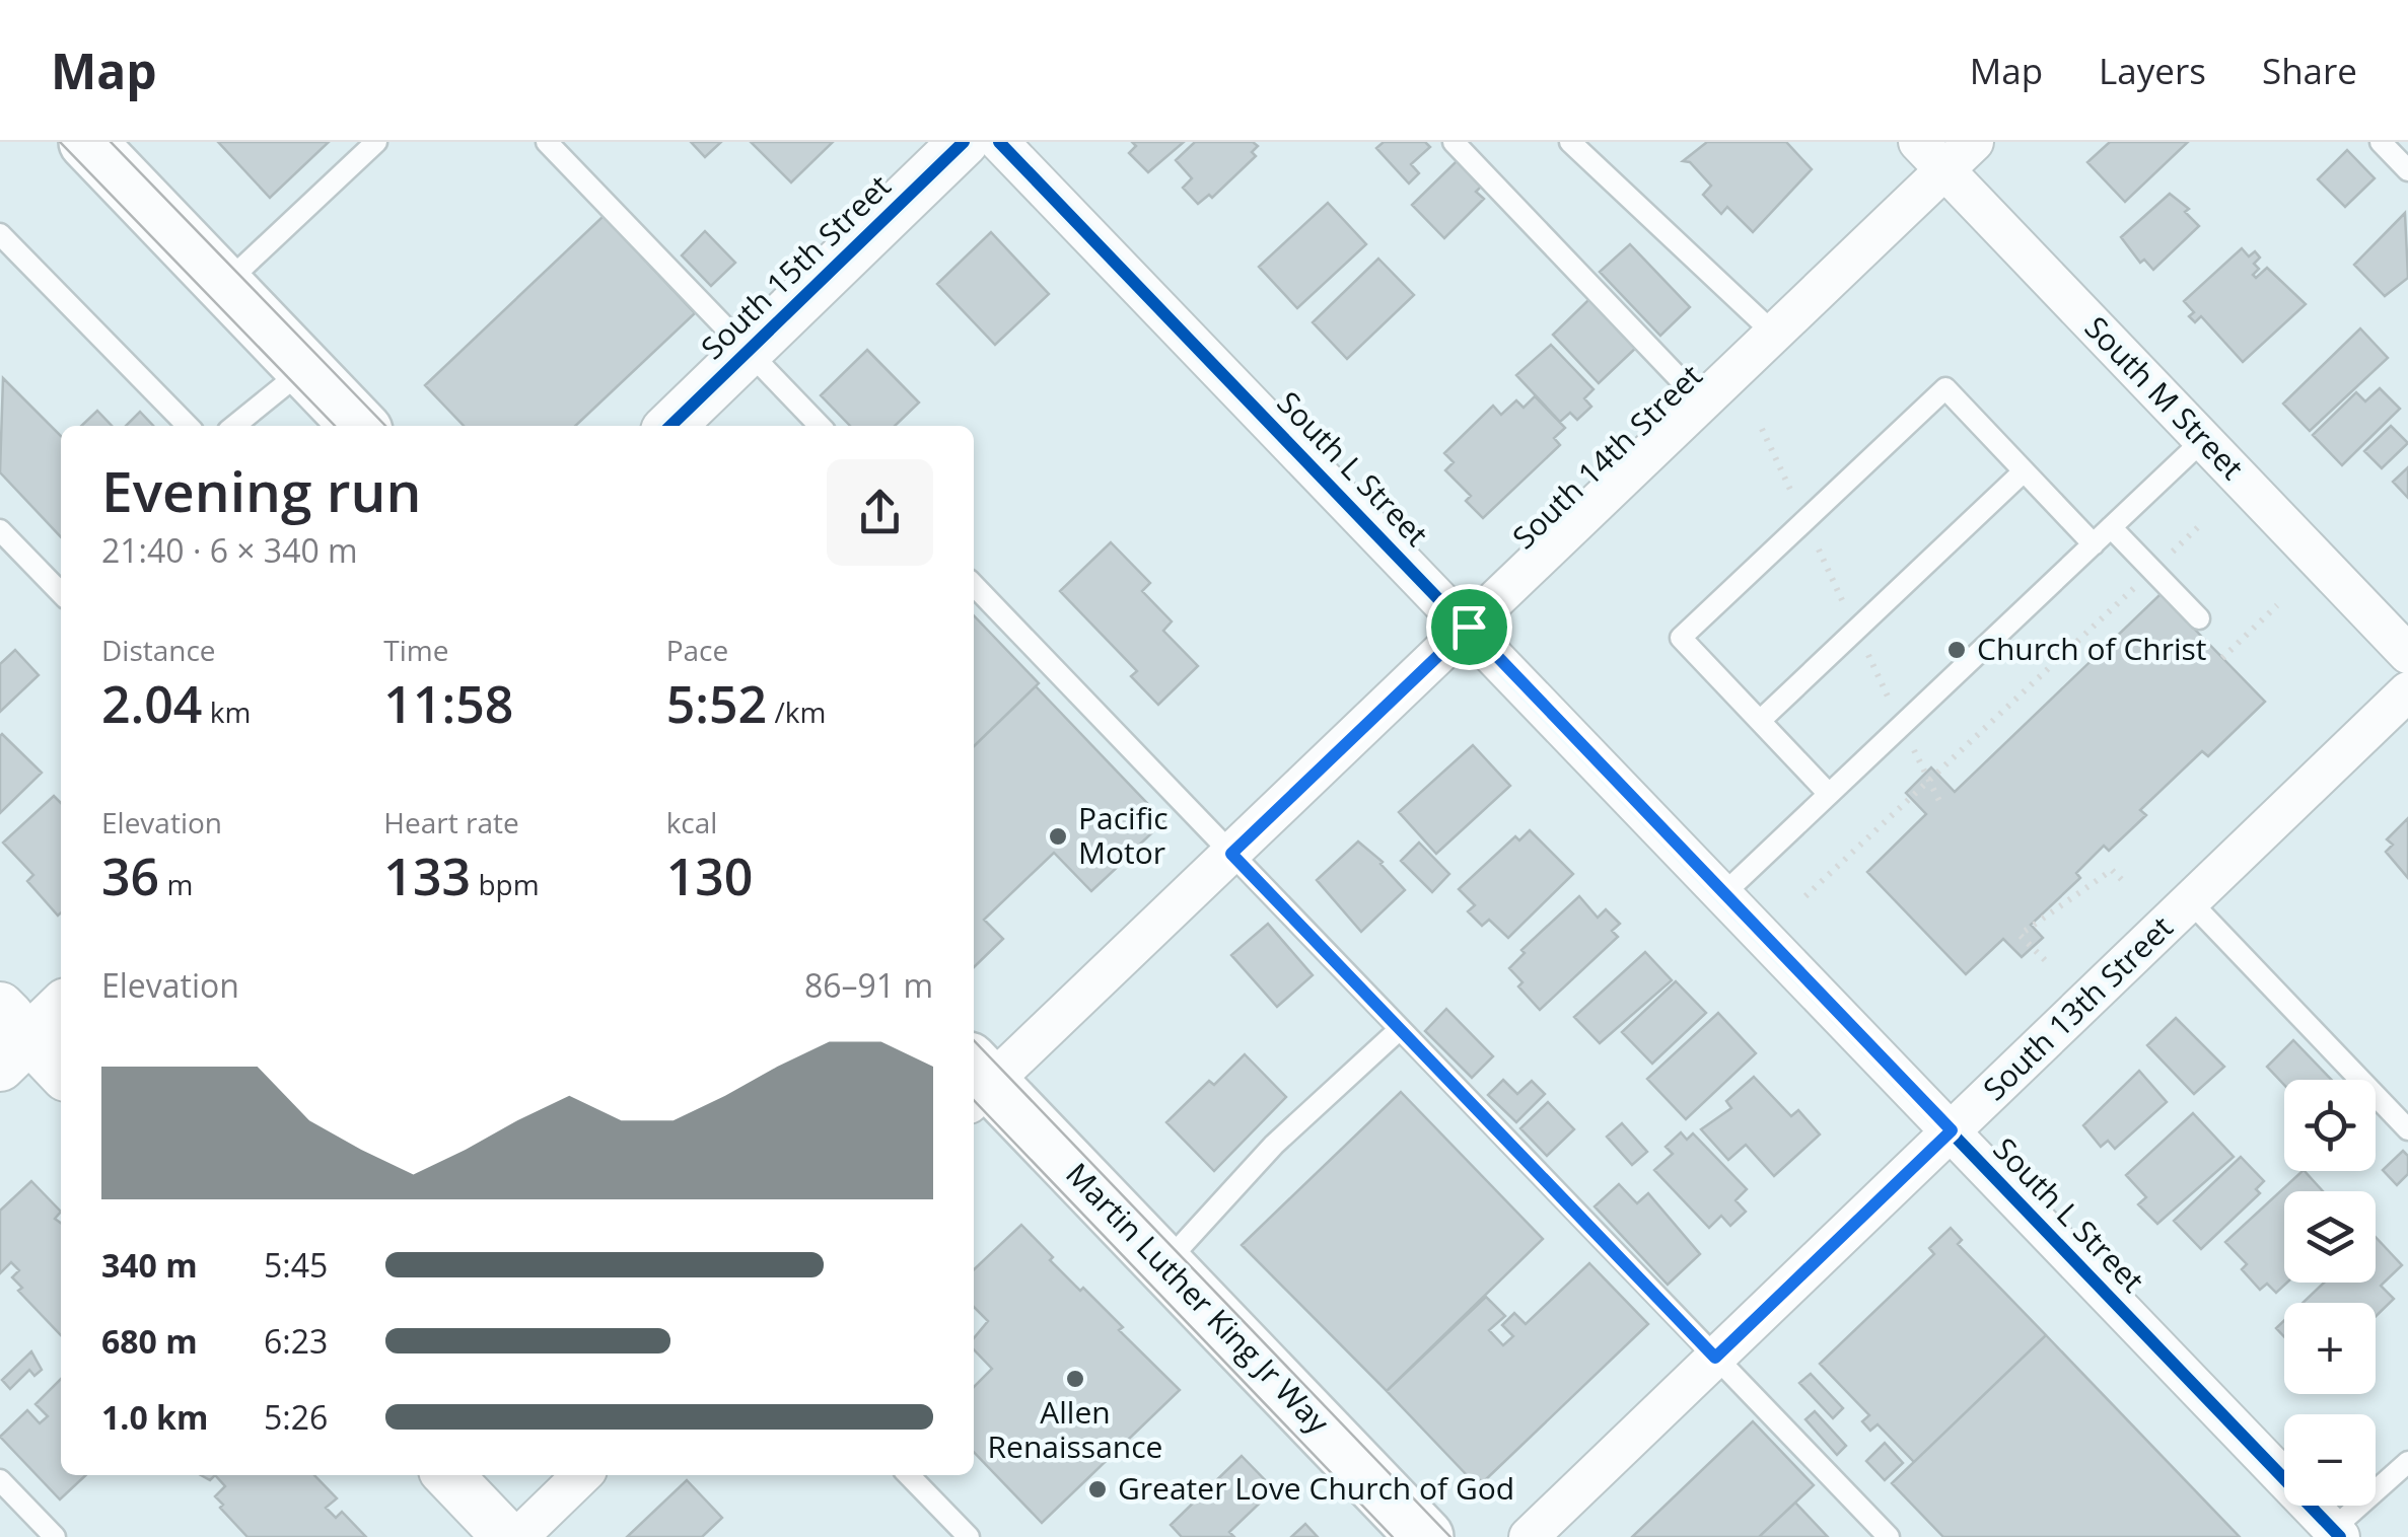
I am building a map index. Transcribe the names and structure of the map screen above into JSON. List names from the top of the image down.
{
  "streets": {
    "main road": ["Martin Luther King Jr Way"],
    "street": [
      "South 15th Street",
      "South M Street",
      "South 14th Street",
      "South L Street",
      "South 13th Street"
    ]
  },
  "crossings": [
    ["South M Street", "South 14th Street"],
    ["South 14th Street", "South L Street"],
    ["South 14th Street", "Martin Luther King Jr Way"],
    ["South L Street", "South 13th Street"]
  ],
  "places": [
    "Church of Christ",
    "Pacific Motor",
    "Allen Renaissance",
    "Greater Love Church of God"
  ],
  "page": {
    "header": "Map",
    "nav": ["Map", "Layers", "Share"],
    "heading": ["Evening run", "21:40 · 6 × 340 m"],
    "stats": [
      ["Distance", "2.04 km"],
      ["Time", "11:58"],
      ["Pace", "5:52 /km"],
      ["Elevation", "36 m"],
      ["Heart rate", "133 bpm"],
      ["kcal", "130"]
    ],
    "chart": ["Elevation", "86–91 m"],
    "map_buttons": ["+", "−"],
    "list": [
      {
        "name": "340 m",
        "note": "5:45"
      },
      {
        "name": "680 m",
        "note": "6:23"
      },
      {
        "name": "1.0 km",
        "note": "5:26"
      }
    ]
  }
}
